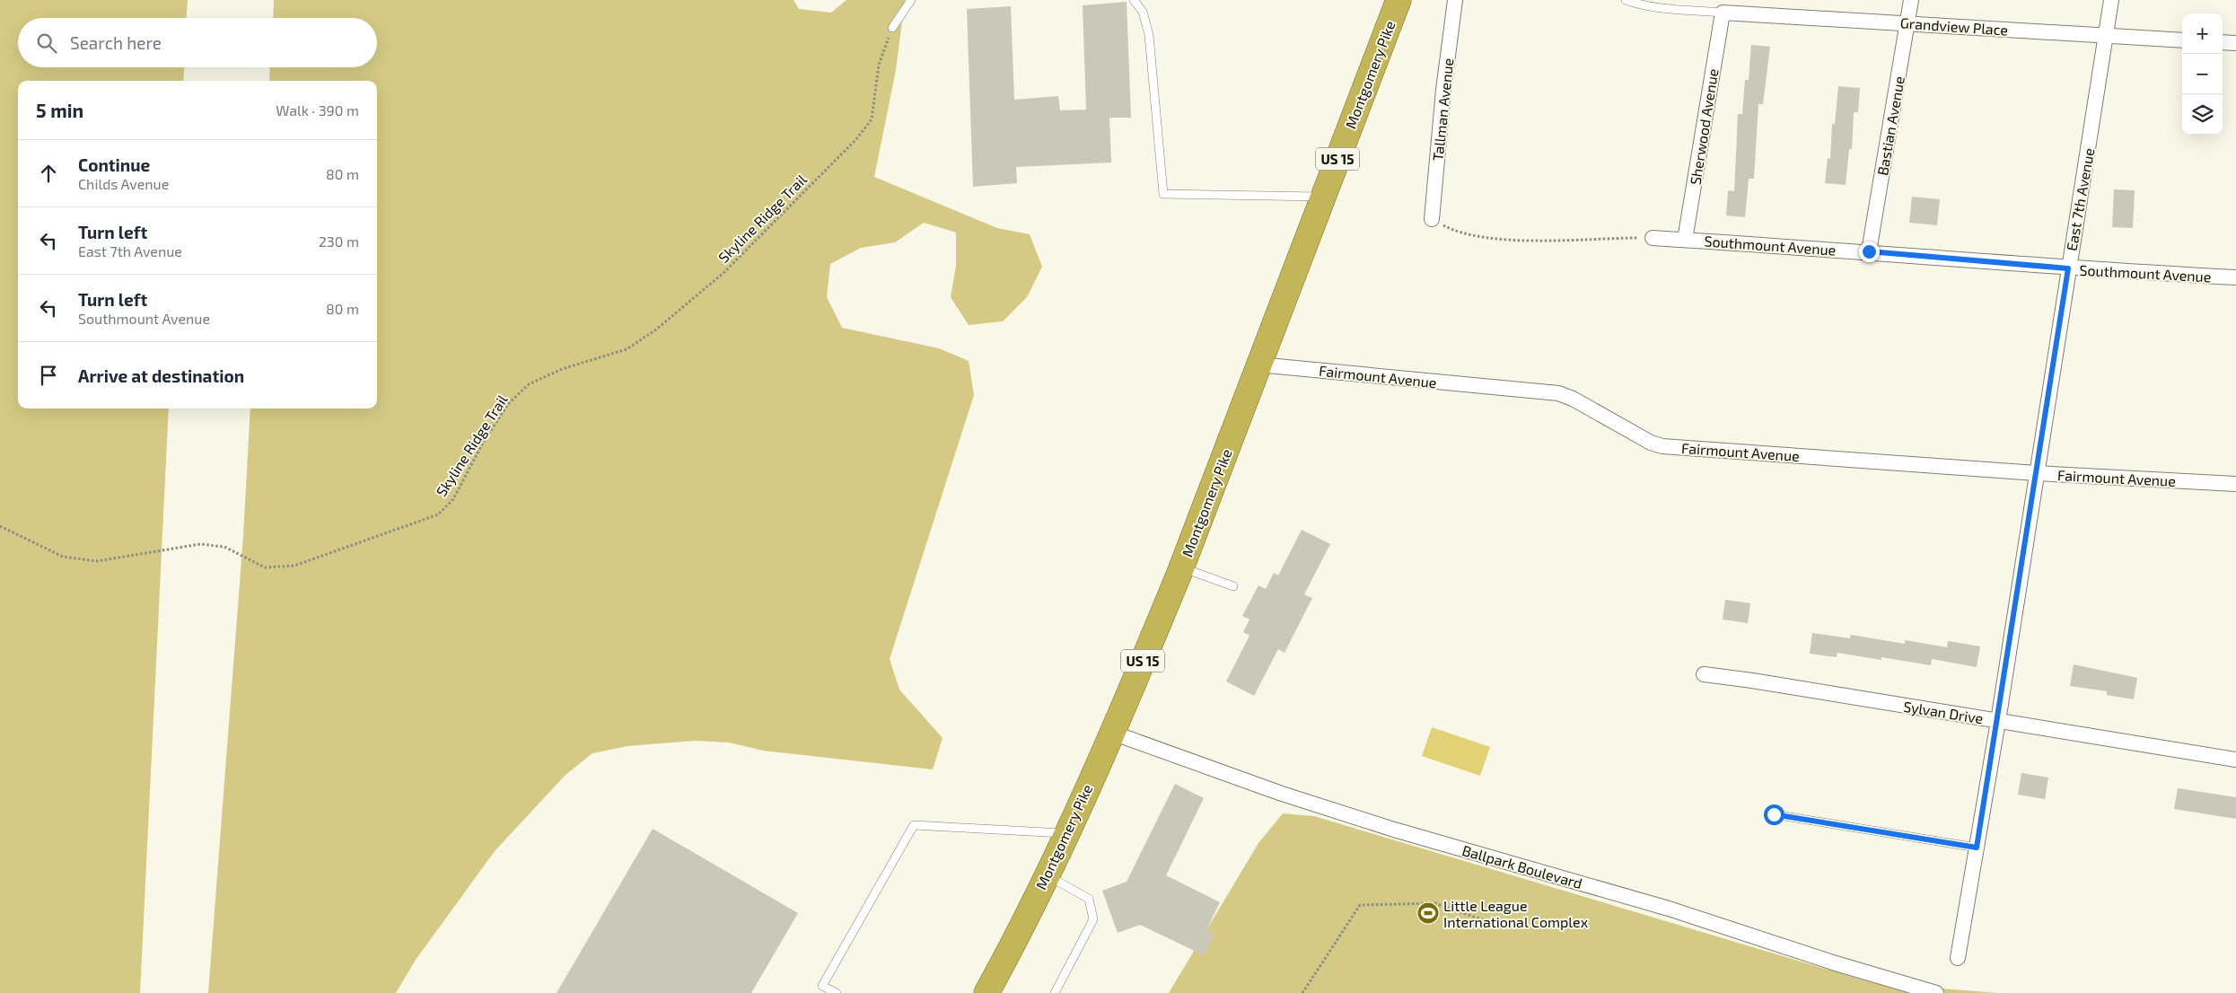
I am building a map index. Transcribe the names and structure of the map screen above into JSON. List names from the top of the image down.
{
  "streets": {
    "highway": ["Montgomery Pike", "US 15"],
    "street": [
      "Grandview Place",
      "Tallman Avenue",
      "Bastian Avenue",
      "Sherwood Avenue",
      "East 7th Avenue",
      "Southmount Avenue",
      "Fairmount Avenue",
      "Sylvan Drive",
      "Ballpark Boulevard"
    ],
    "path": ["Skyline Ridge Trail"]
  },
  "crossings": [
    ["Grandview Place", "Bastian Avenue"],
    ["Grandview Place", "Sherwood Avenue"],
    ["Grandview Place", "East 7th Avenue"],
    ["Montgomery Pike", "Fairmount Avenue"],
    ["Montgomery Pike", "Ballpark Boulevard"],
    ["Bastian Avenue", "Southmount Avenue"],
    ["Sherwood Avenue", "Southmount Avenue"],
    ["East 7th Avenue", "Southmount Avenue"],
    ["East 7th Avenue", "Fairmount Avenue"],
    ["East 7th Avenue", "Sylvan Drive"]
  ],
  "places": {
    "sports": ["Little League International Complex"]
  },
  "page": {
    "map_buttons": ["+", "−"],
    "search": "Search here",
    "heading": ["5 min", "Walk · 390 m"],
    "list": [
      ["Continue", "Childs Avenue", "80 m"],
      ["Turn left", "East 7th Avenue", "230 m"],
      ["Turn left", "Southmount Avenue", "80 m"],
      "Arrive at destination"
    ]
  }
}
